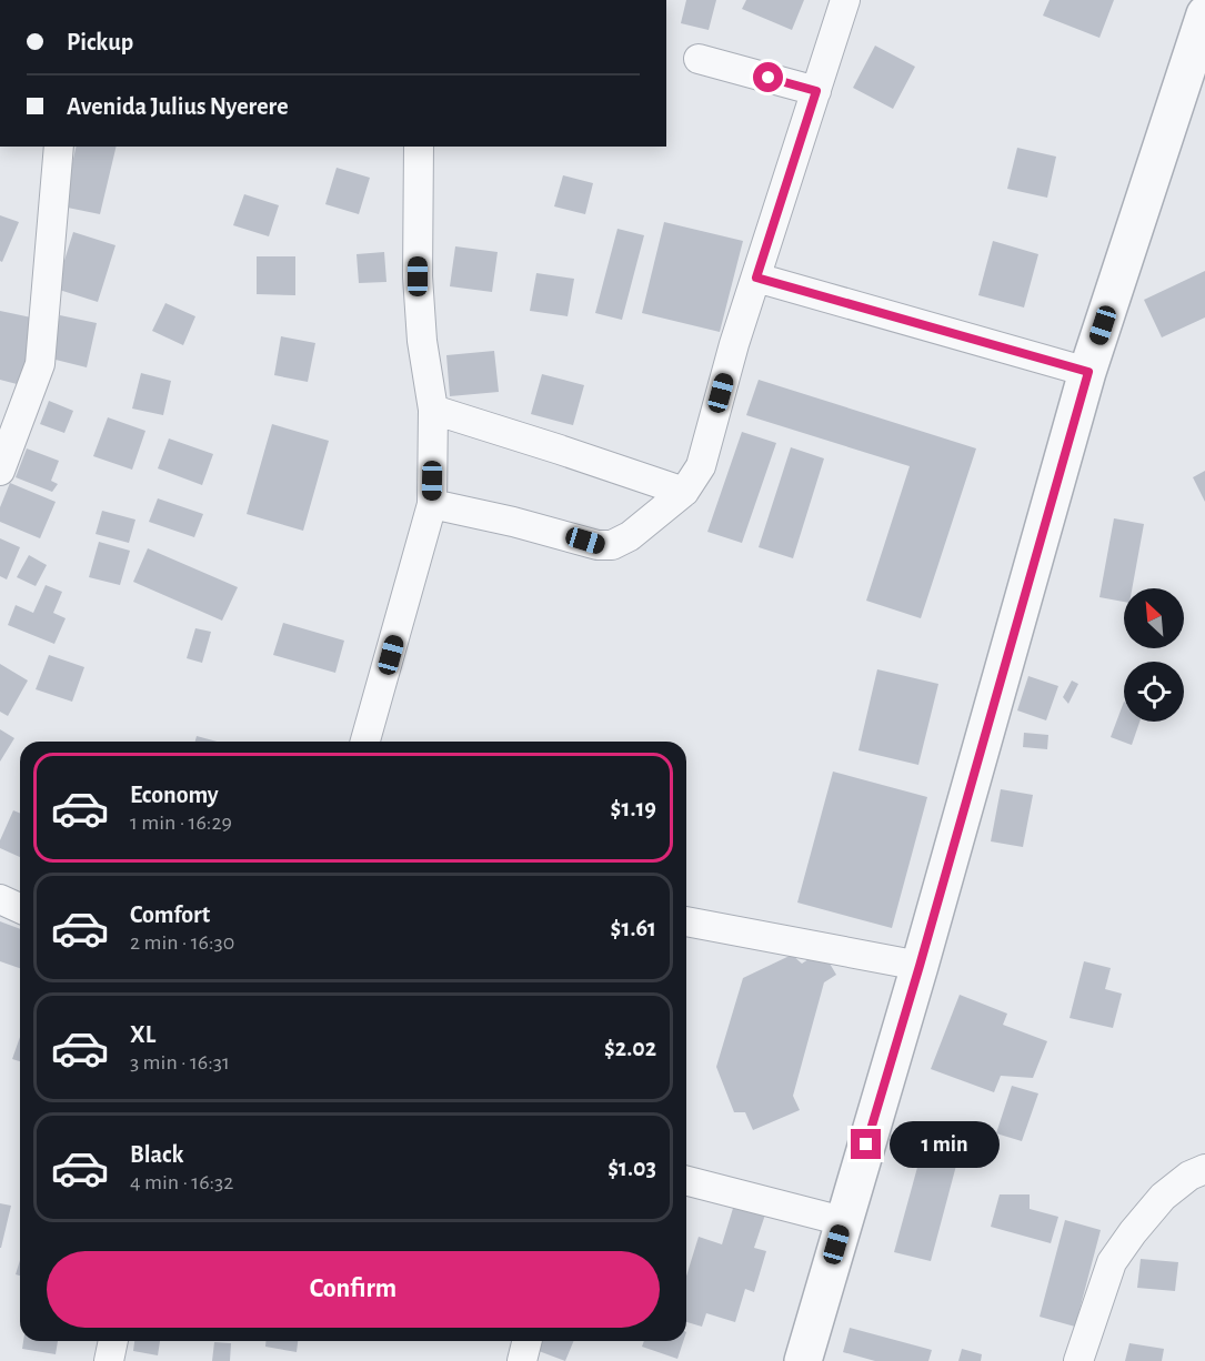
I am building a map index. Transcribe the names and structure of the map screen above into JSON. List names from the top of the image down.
{
  "north": "top left",
  "page": {
    "banner": ["Pickup", "Avenida Julius Nyerere"],
    "list": [
      {
        "name": "Economy",
        "note": "1 min · 16:29",
        "value": "$1.19"
      },
      {
        "name": "Comfort",
        "note": "2 min · 16:30",
        "value": "$1.61"
      },
      {
        "name": "XL",
        "note": "3 min · 16:31",
        "value": "$2.02"
      },
      {
        "name": "Black",
        "note": "4 min · 16:32",
        "value": "$1.03"
      }
    ],
    "bubble": "1 min",
    "buttons": "Confirm"
  }
}
